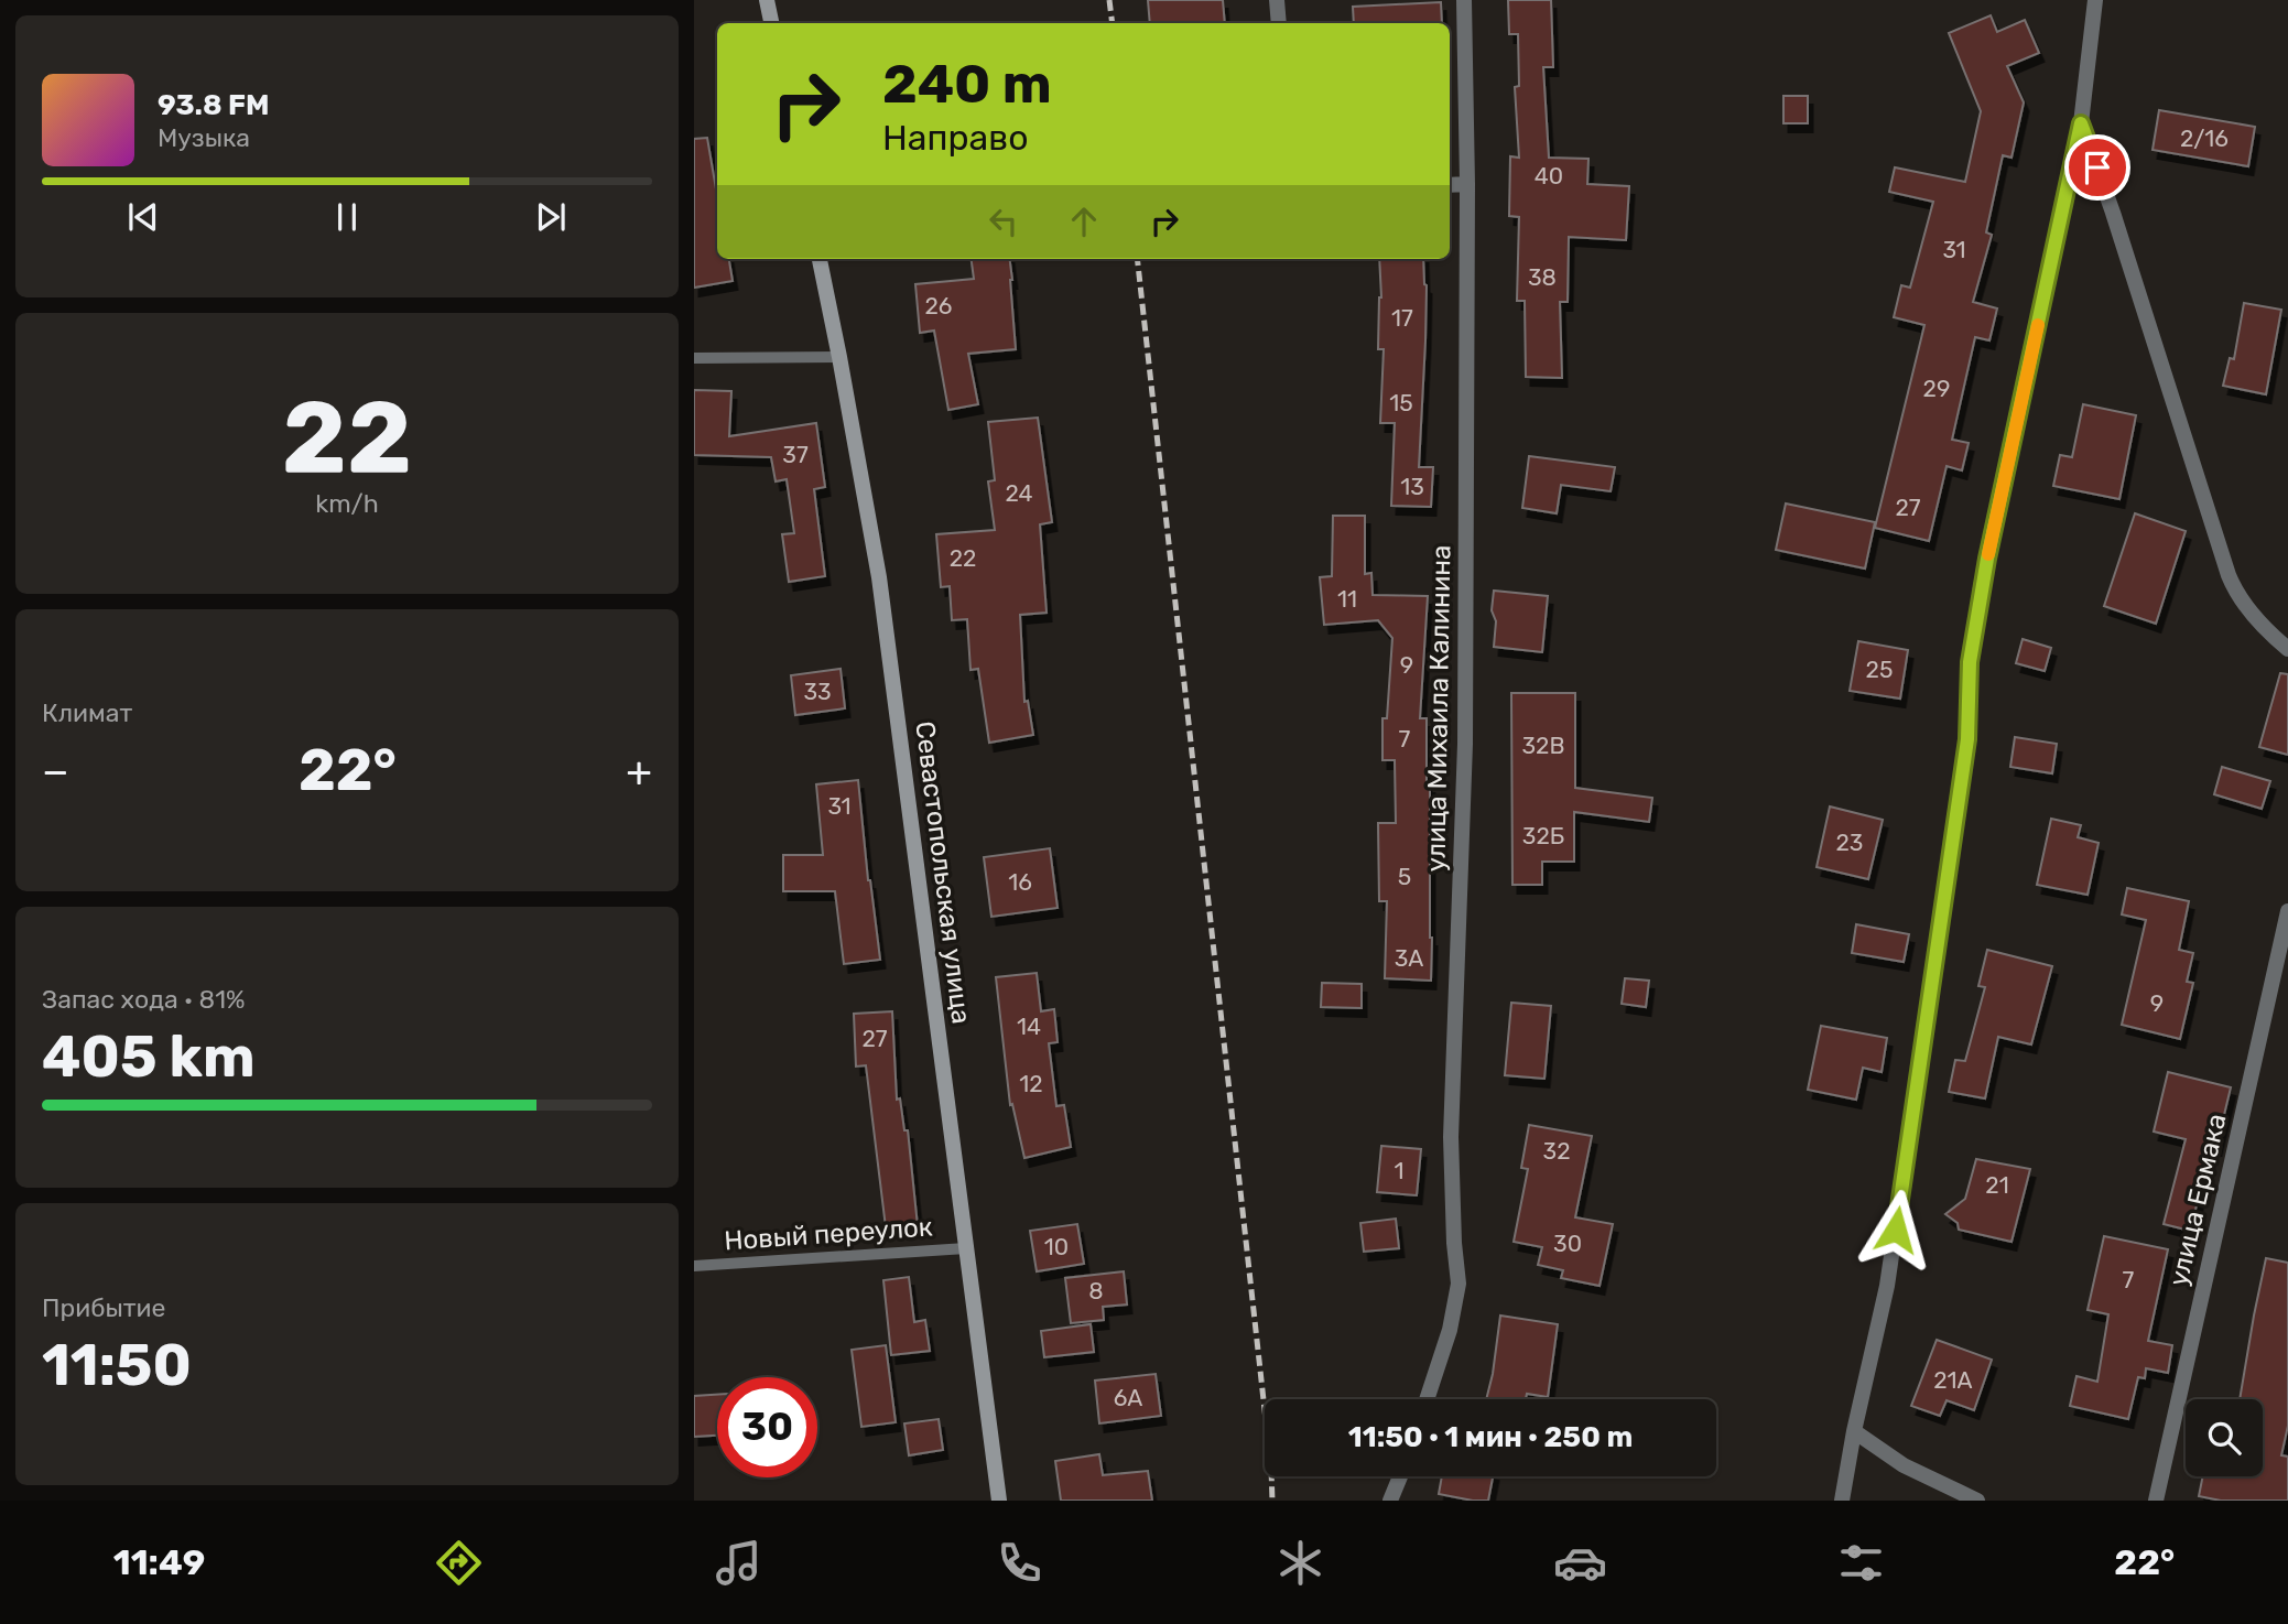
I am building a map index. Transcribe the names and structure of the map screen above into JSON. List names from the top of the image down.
{
  "streets": {
    "street": ["улица Михаила Калинина", "Севастопольская улица", "улица Ермака"],
    "lane": ["Новый переулок"]
  },
  "crossings": [
    ["Севастопольская улица", "Новый переулок"]
  ],
  "house_numbers": [
    "2/16",
    "40",
    "31",
    "38",
    "26",
    "17",
    "29",
    "15",
    "37",
    "13",
    "24",
    "27",
    "22",
    "11",
    "9",
    "25",
    "33",
    "7",
    "32В",
    "31",
    "32Б",
    "23",
    "5",
    "16",
    "3А",
    "9",
    "14",
    "27",
    "12",
    "32",
    "1",
    "21",
    "30",
    "10",
    "7",
    "8",
    "21А",
    "6А"
  ],
  "page": {
    "turn": ["240 m", "Направо"],
    "song": ["93.8 FM", "Музыка"],
    "tile": [
      ["22", "km/h"],
      "Климат",
      ["Запас хода · 81%", "405 km"],
      ["Прибытие", "11:50"]
    ],
    "heat": ["−", "22°", "+"],
    "limit": "30",
    "trip": "11:50 · 1 мин · 250 m",
    "tabs": ["11:49", "22°"]
  }
}
